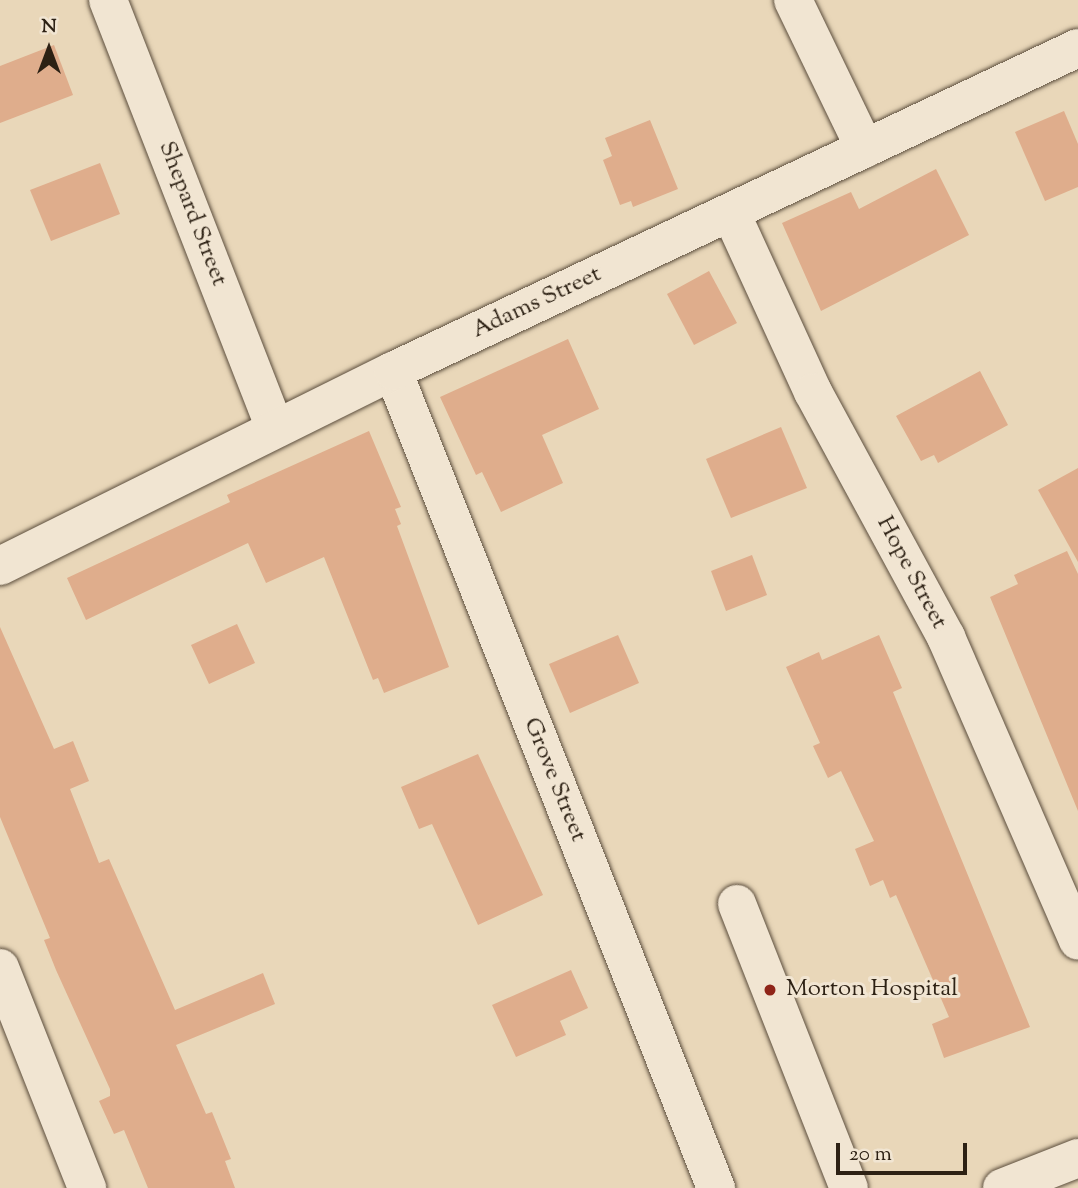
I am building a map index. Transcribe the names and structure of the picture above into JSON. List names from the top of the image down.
{
  "streets": {
    "street": [
      "Shepard Street",
      "Adams Street",
      "Hope Street",
      "Grove Street"
    ]
  },
  "crossings": [
    ["Shepard Street", "Adams Street"],
    ["Adams Street", "Hope Street"],
    ["Adams Street", "Grove Street"]
  ],
  "places": ["Morton Hospital"],
  "scale_bar": "20 m",
  "north": "top"
}
